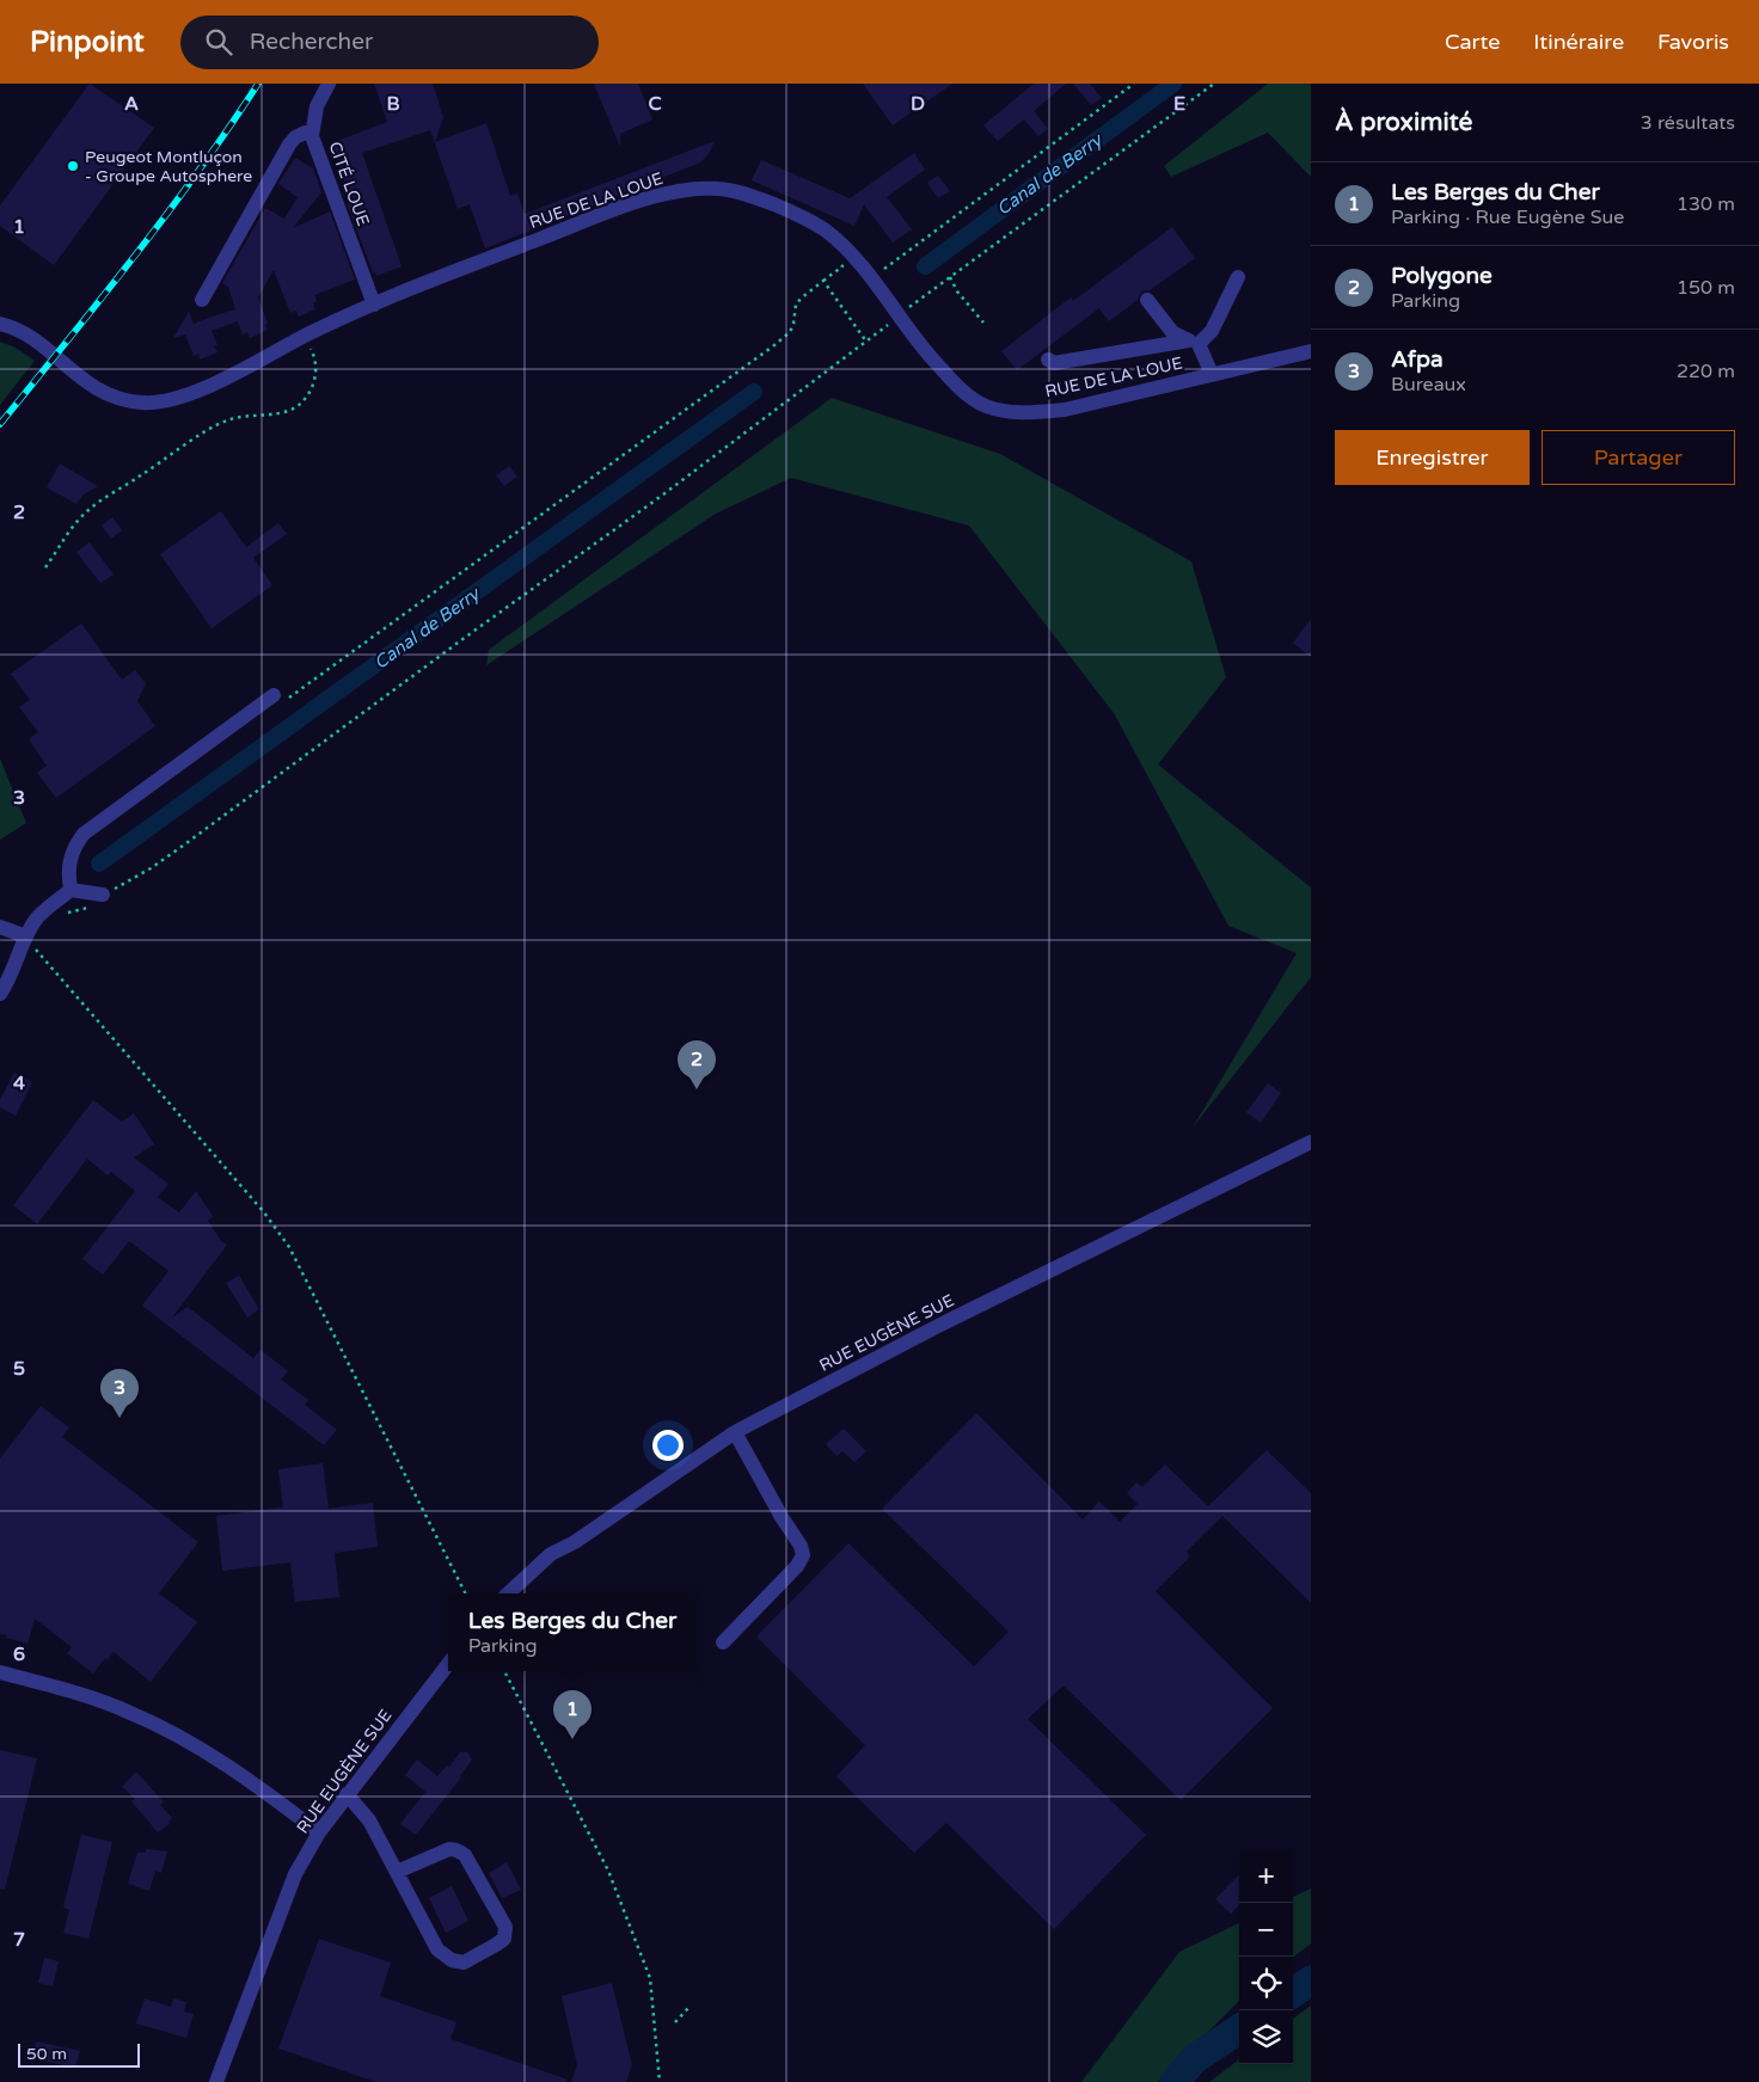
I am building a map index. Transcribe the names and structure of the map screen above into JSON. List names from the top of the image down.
{
  "streets": {
    "street": ["CITÉ LOUE", "RUE DE LA LOUE", "RUE EUGÈNE SUE"]
  },
  "crossings": [
    ["CITÉ LOUE", "RUE DE LA LOUE"]
  ],
  "water": ["Canal de Berry"],
  "places": ["Peugeot Montluçon - Groupe Autosphere"],
  "scale_bar": "50 m",
  "page": {
    "header": "Pinpoint",
    "search": "Rechercher",
    "nav": ["Carte", "Itinéraire", "Favoris"],
    "heading": ["À proximité", "3 résultats"],
    "list": [
      {
        "mark": "1",
        "name": "Les Berges du Cher",
        "note": "Parking · Rue Eugène Sue",
        "value": "130 m"
      },
      {
        "mark": "2",
        "name": "Polygone",
        "note": "Parking",
        "value": "150 m"
      },
      {
        "mark": "3",
        "name": "Afpa",
        "note": "Bureaux",
        "value": "220 m"
      }
    ],
    "buttons": ["Enregistrer", "Partager"],
    "pins": ["2", "3", "1"],
    "popup": ["Les Berges du Cher", "Parking"],
    "map_buttons": ["+", "−"],
    "scale": "50 m"
  },
  "grid": {
    "columns": [
      "A",
      "B",
      "C",
      "D",
      "E"
    ],
    "rows": [
      "1",
      "2",
      "3",
      "4",
      "5",
      "6",
      "7"
    ]
  }
}
